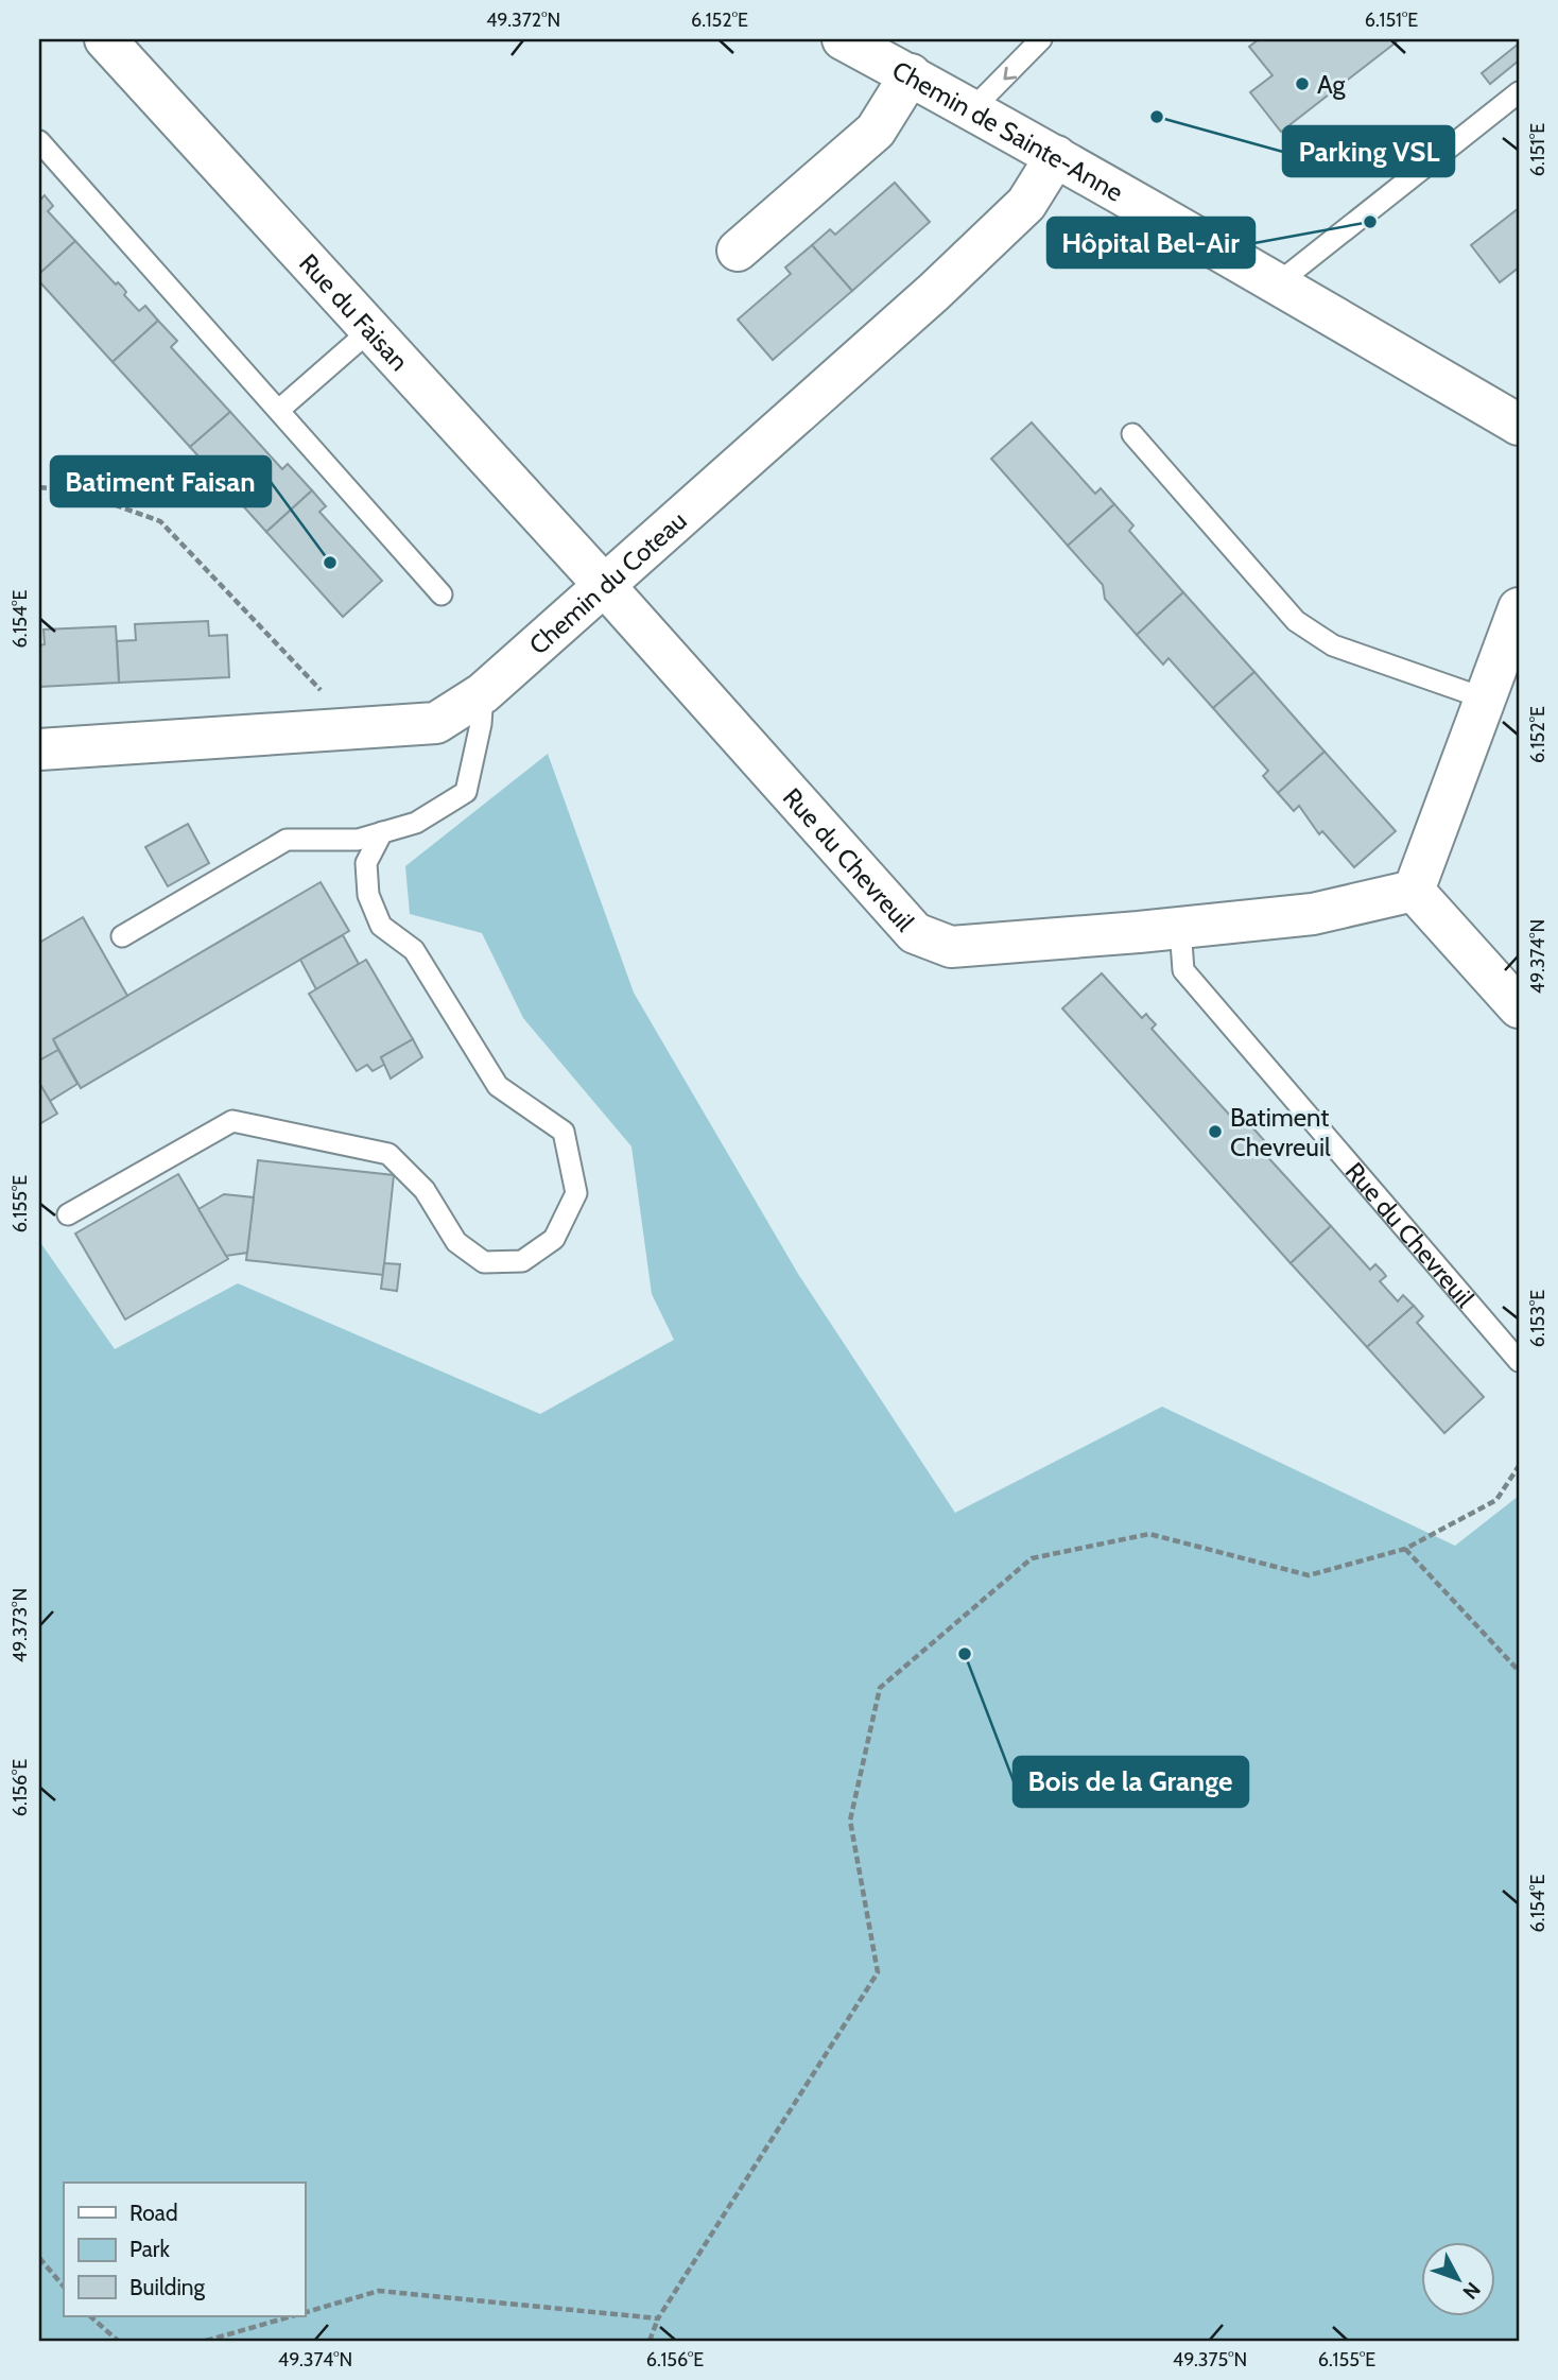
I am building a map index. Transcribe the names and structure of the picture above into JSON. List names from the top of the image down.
{
  "streets": {
    "street": [
      "Chemin de Sainte-Anne",
      "Rue du Faisan",
      "Chemin du Coteau",
      "Rue du Chevreuil"
    ]
  },
  "crossings": [
    ["Chemin de Sainte-Anne", "Chemin du Coteau"],
    ["Rue du Faisan", "Chemin du Coteau"],
    ["Rue du Faisan", "Rue du Chevreuil"],
    ["Chemin du Coteau", "Rue du Chevreuil"]
  ],
  "places": [
    "Ag",
    "Parking VSL",
    "Hôpital Bel-Air",
    "Batiment Faisan",
    "Batiment Chevreuil",
    "Bois de la Grange"
  ],
  "legend": ["Road", "Park", "Building"],
  "north": "bottom right",
  "coordinates": [
    "49.372°N",
    "6.152°E",
    "6.151°E",
    "6.154°E",
    "49.374°N",
    "6.155°E",
    "6.153°E",
    "49.373°N",
    "6.156°E",
    "49.375°N"
  ]
}
